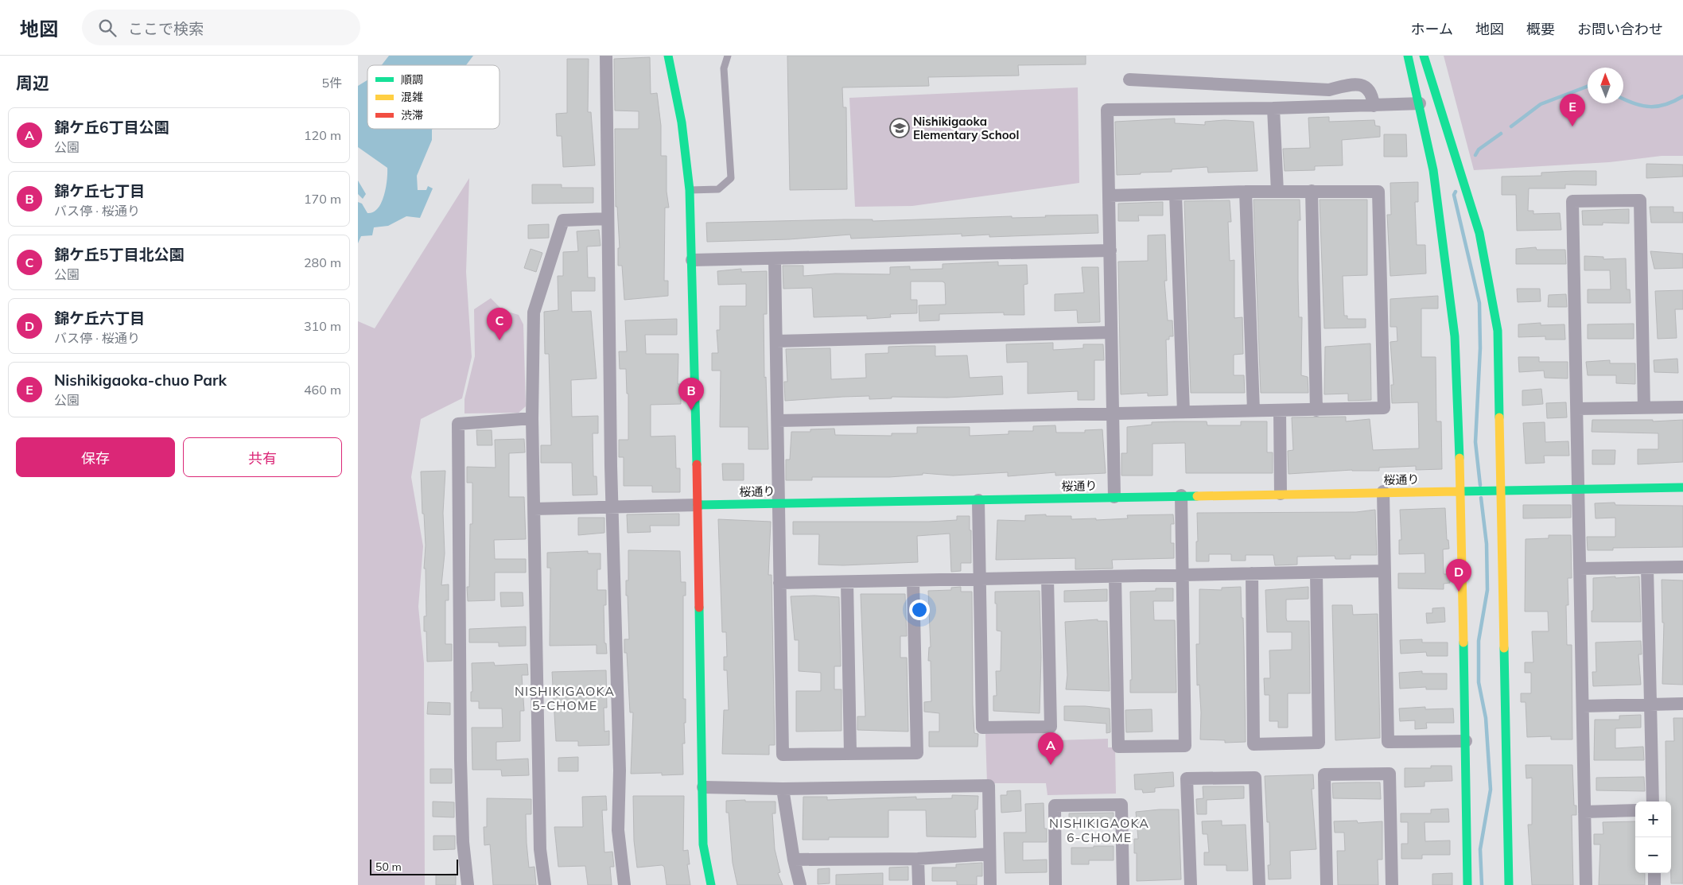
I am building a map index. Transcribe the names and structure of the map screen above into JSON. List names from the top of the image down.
{
  "streets": {
    "street": ["桜通り"]
  },
  "districts": ["NISHIKIGAOKA 5-CHOME", "NISHIKIGAOKA 6-CHOME"],
  "places": {
    "school or university": ["Nishikigaoka Elementary School"]
  },
  "legend": ["順調", "混雑", "渋滞"],
  "scale_bar": "50 m",
  "north": "top",
  "page": {
    "header": "地図",
    "search": "ここで検索",
    "nav": [
      "ホーム",
      "地図",
      "概要",
      "お問い合わせ"
    ],
    "heading": ["周辺", "5件"],
    "pins": [
      "E",
      "C",
      "B",
      "D",
      "A"
    ],
    "list": [
      {
        "mark": "A",
        "name": "錦ケ丘6丁目公園",
        "note": "公園",
        "value": "120 m"
      },
      {
        "mark": "B",
        "name": "錦ケ丘七丁目",
        "note": "バス停 · 桜通り",
        "value": "170 m"
      },
      {
        "mark": "C",
        "name": "錦ケ丘5丁目北公園",
        "note": "公園",
        "value": "280 m"
      },
      {
        "mark": "D",
        "name": "錦ケ丘六丁目",
        "note": "バス停 · 桜通り",
        "value": "310 m"
      },
      {
        "mark": "E",
        "name": "Nishikigaoka-chuo Park",
        "note": "公園",
        "value": "460 m"
      }
    ],
    "buttons": ["保存", "共有"],
    "map_buttons": ["+", "−"],
    "scale": "50 m"
  }
}
